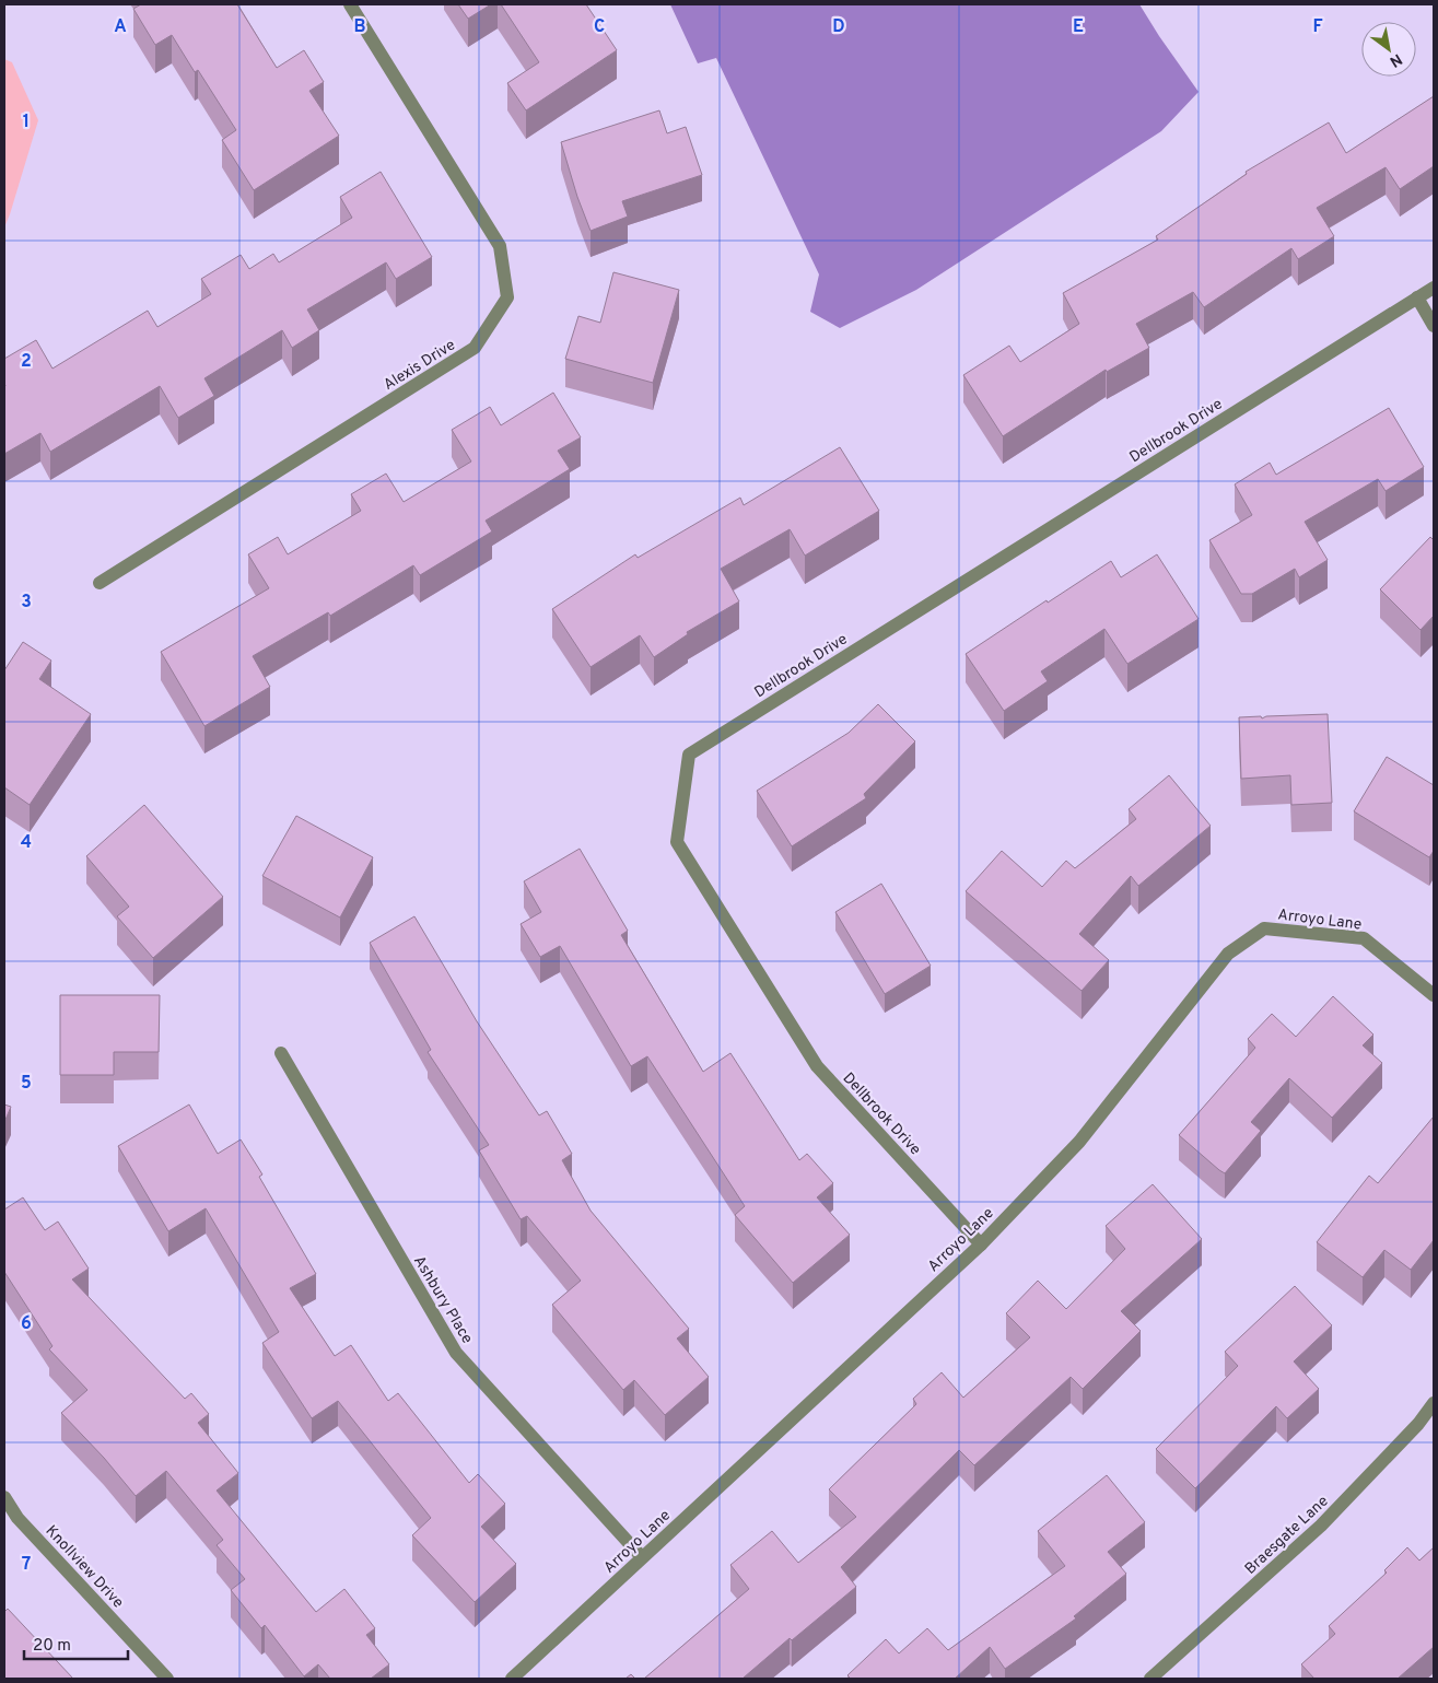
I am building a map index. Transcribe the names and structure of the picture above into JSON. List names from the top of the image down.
{
  "streets": {
    "street": [
      "Alexis Drive",
      "Dellbrook Drive",
      "Arroyo Lane",
      "Ashbury Place",
      "Braesgate Lane",
      "Knollview Drive"
    ]
  },
  "crossings": [
    ["Dellbrook Drive", "Arroyo Lane"],
    ["Arroyo Lane", "Ashbury Place"]
  ],
  "scale_bar": "20 m",
  "north": "bottom right",
  "grid": {
    "columns": [
      "A",
      "B",
      "C",
      "D",
      "E",
      "F"
    ],
    "rows": [
      "1",
      "2",
      "3",
      "4",
      "5",
      "6",
      "7"
    ]
  }
}
